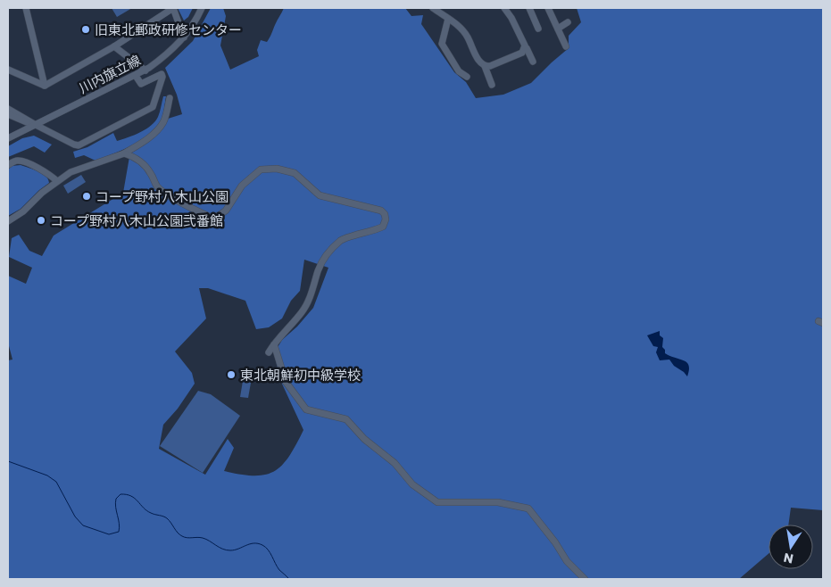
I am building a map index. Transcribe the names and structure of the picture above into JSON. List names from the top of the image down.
{
  "streets": {
    "street": ["川内旗立線"]
  },
  "places": [
    "旧東北郵政研修センター",
    "コープ野村八木山公園",
    "コープ野村八木山公園弐番館",
    "東北朝鮮初中級学校"
  ],
  "north": "bottom"
}
